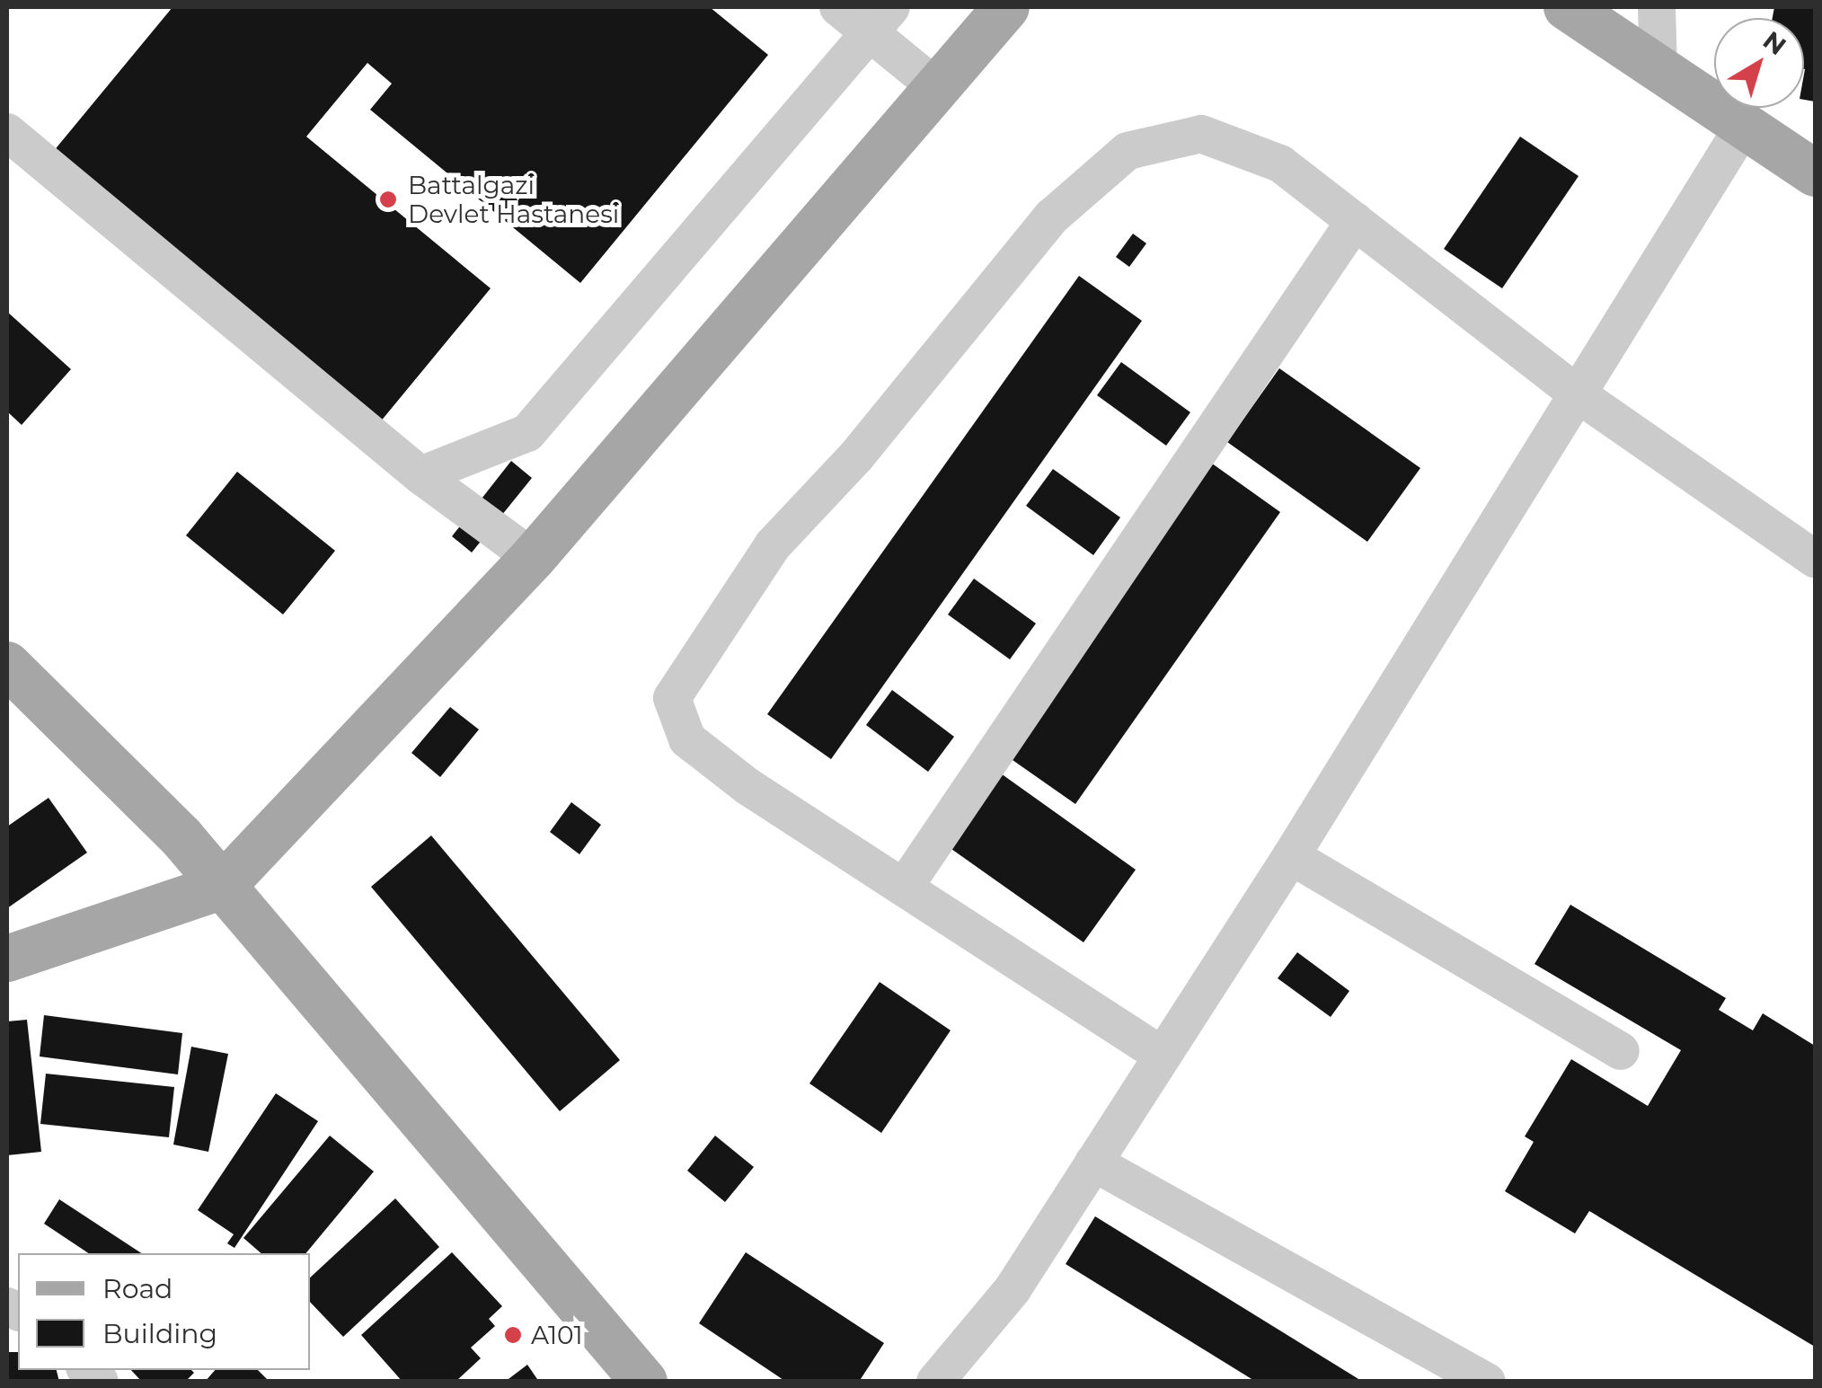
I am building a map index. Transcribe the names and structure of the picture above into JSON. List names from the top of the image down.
{
  "places": ["Battalgazi Devlet Hastanesi", "A101"],
  "legend": ["Road", "Building"],
  "north": "top right"
}
